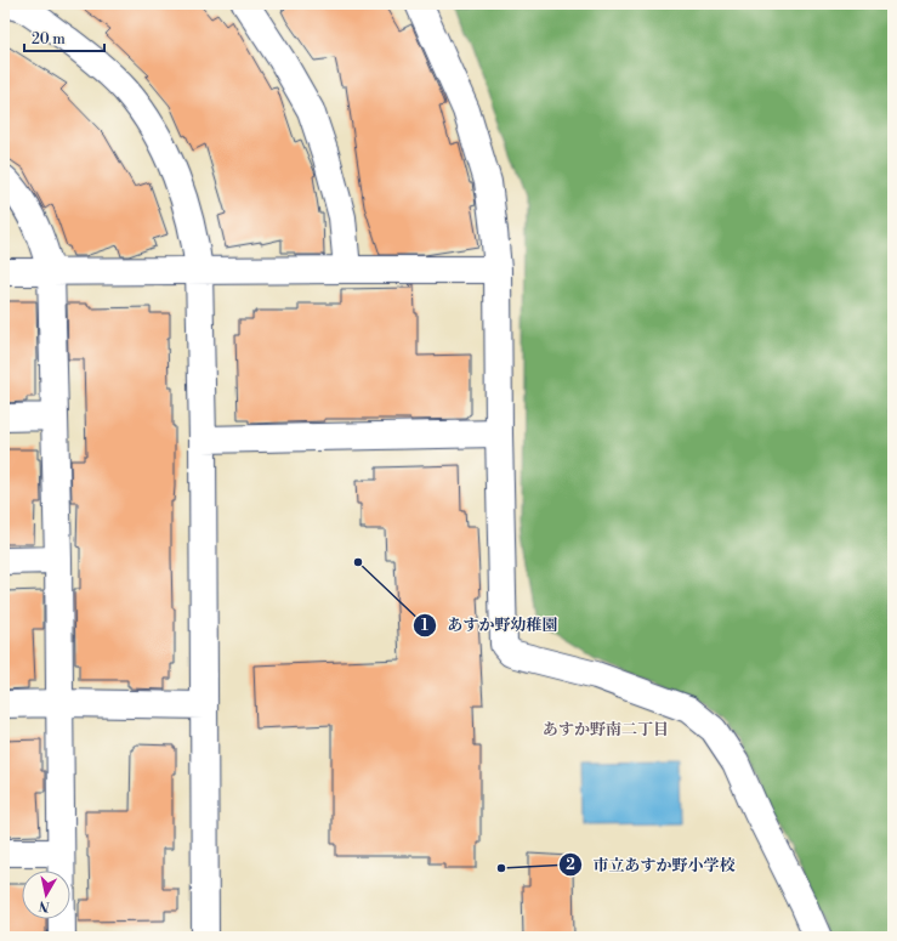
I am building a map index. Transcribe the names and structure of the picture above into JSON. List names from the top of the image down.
{
  "districts": ["あすか野南二丁目"],
  "places": ["あすか野幼稚園", "市立あすか野小学校"],
  "scale_bar": "20 m",
  "north": "bottom"
}
